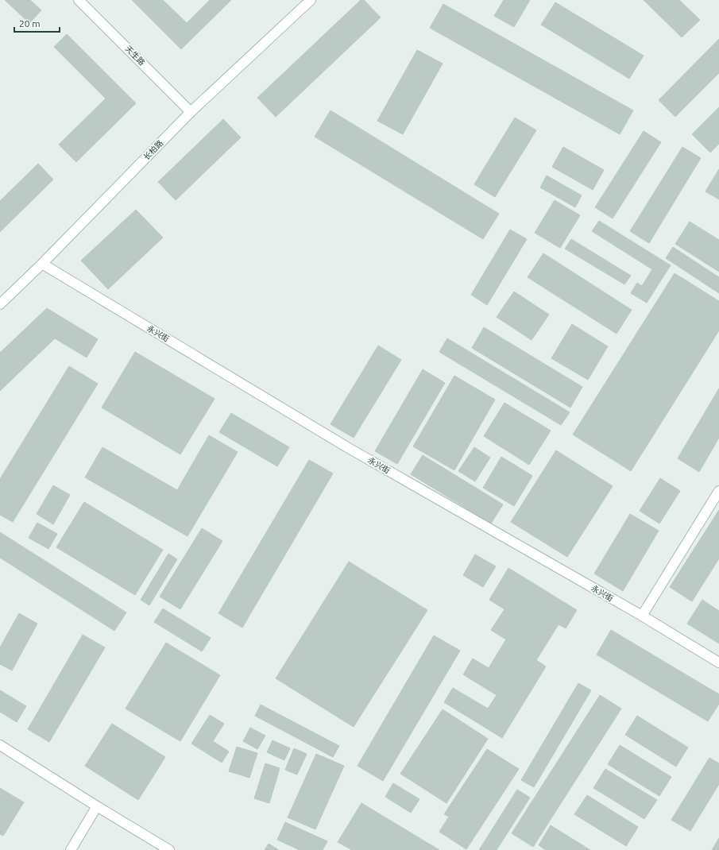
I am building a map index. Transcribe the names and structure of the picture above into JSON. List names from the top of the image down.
{
  "streets": {
    "street": ["天生路", "长柏路", "永兴街"]
  },
  "crossings": [
    ["天生路", "长柏路"],
    ["长柏路", "永兴街"]
  ],
  "scale_bar": "20 m"
}
